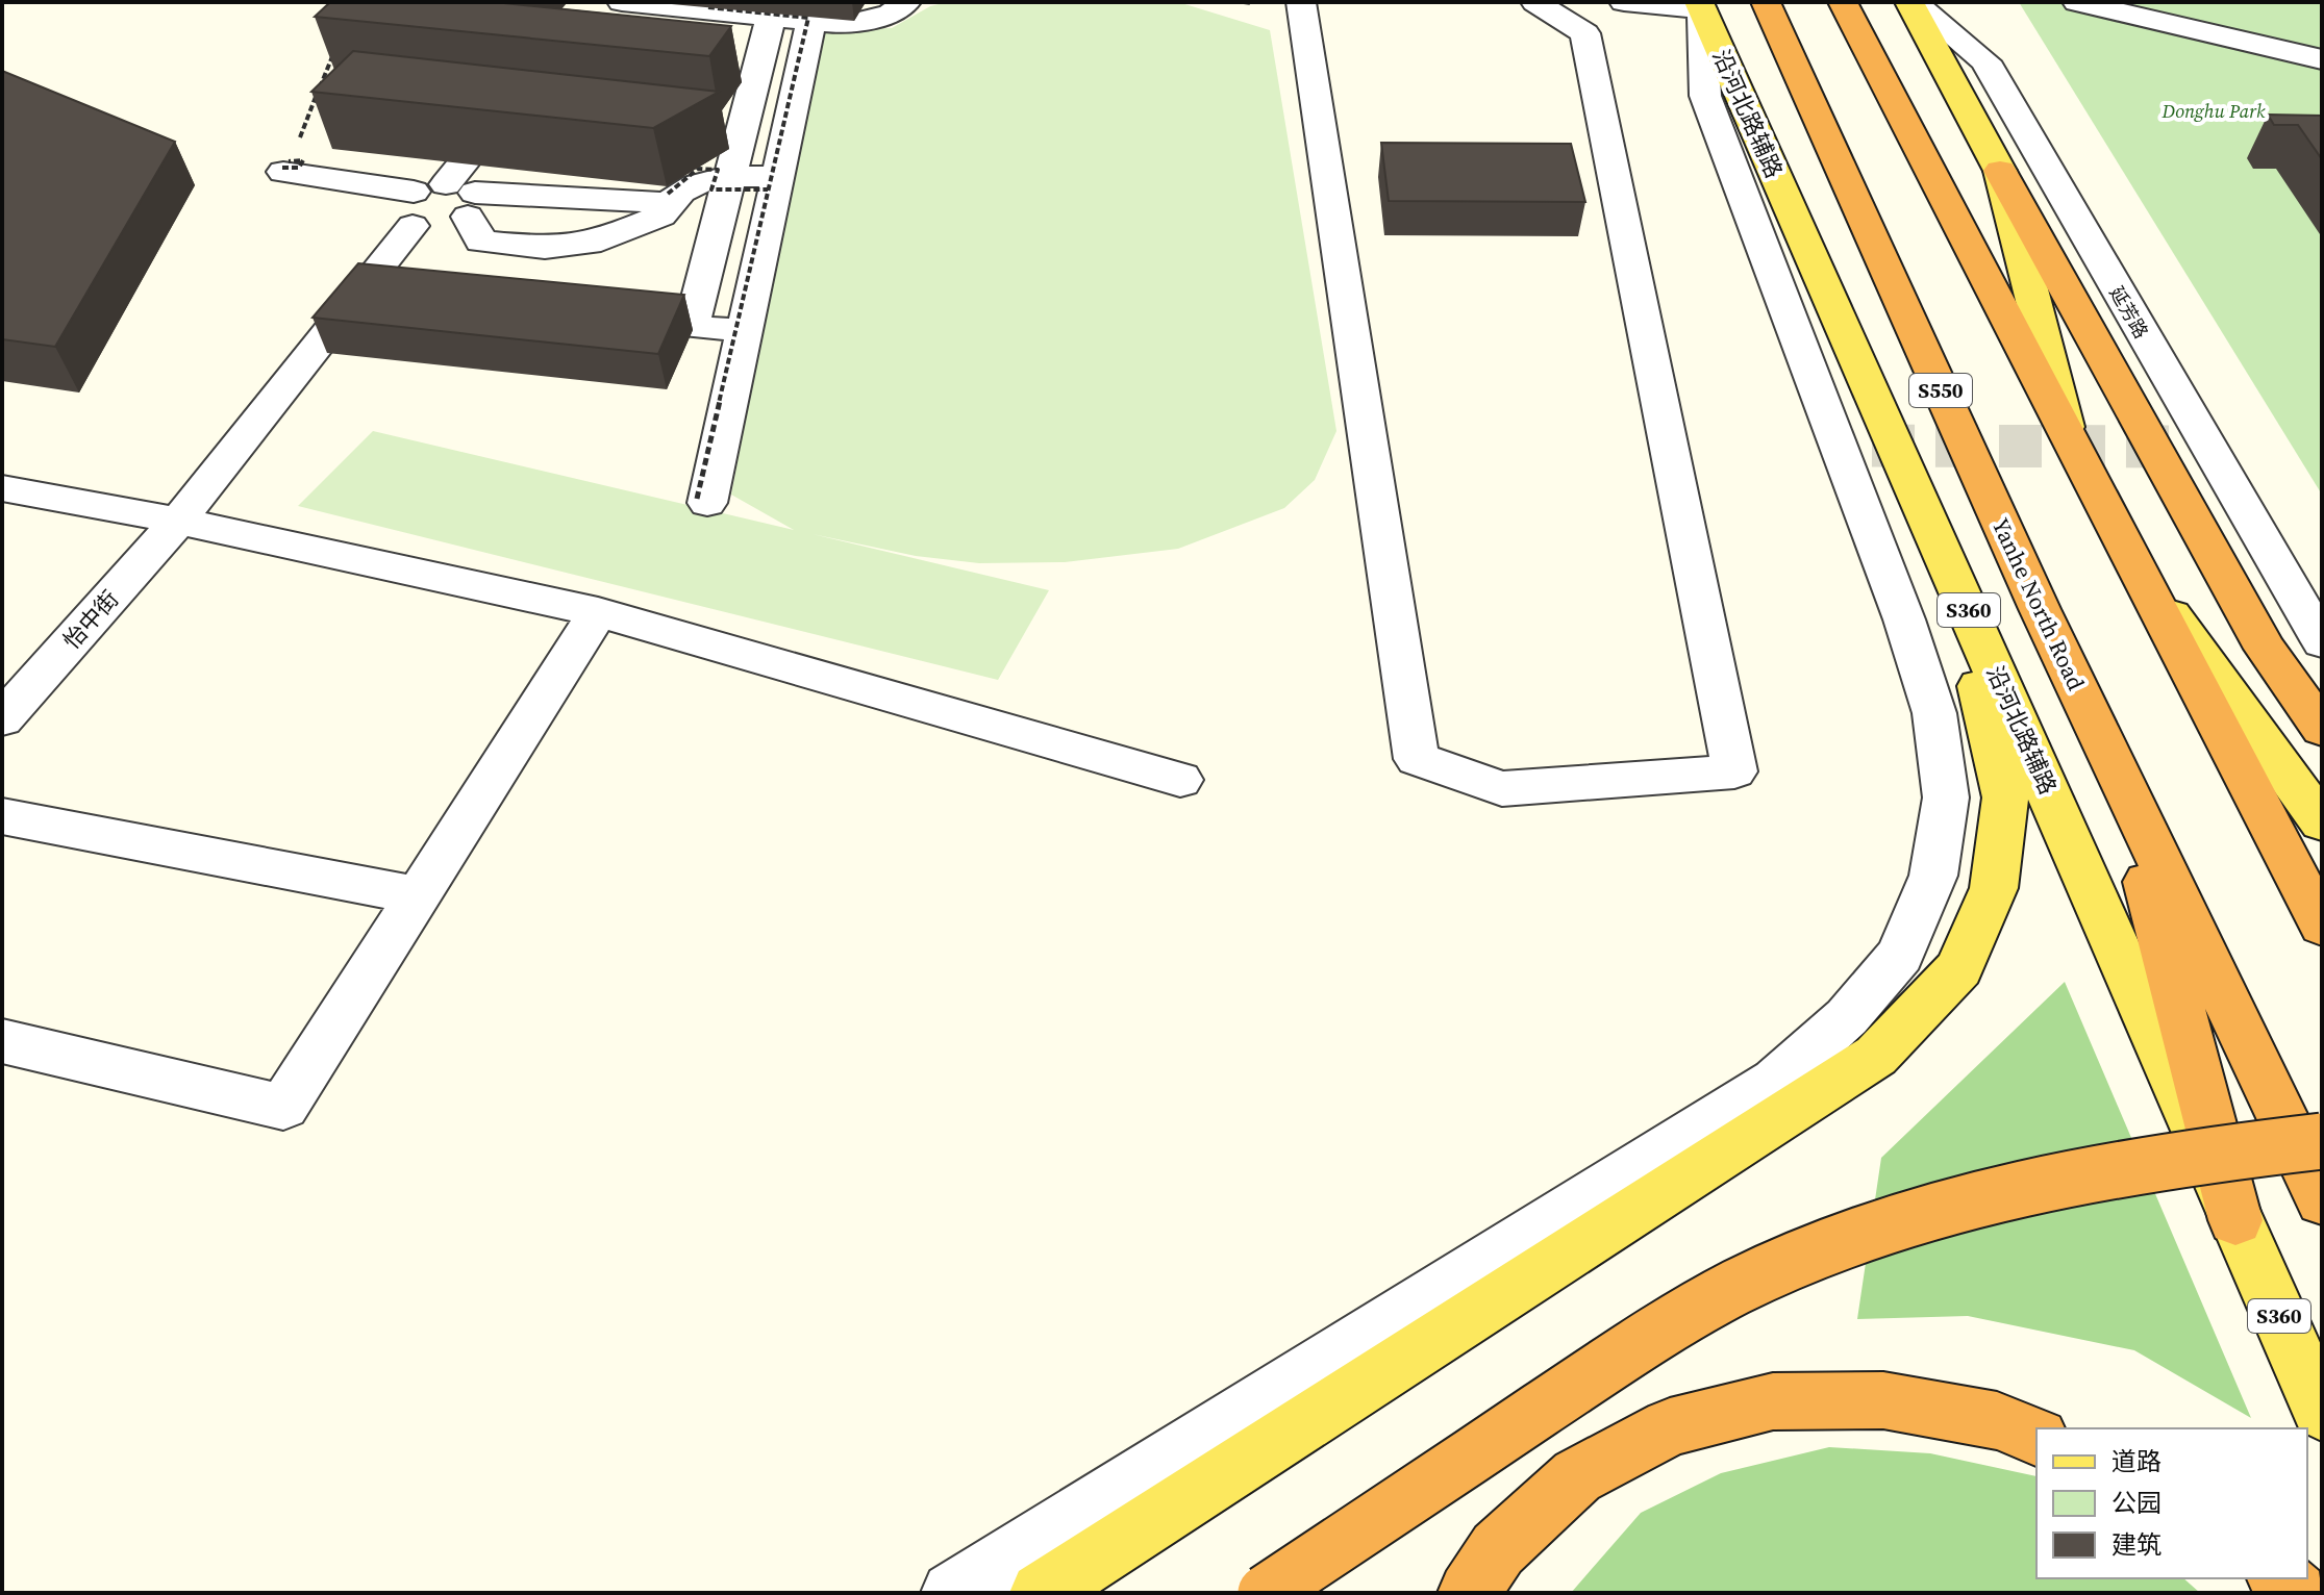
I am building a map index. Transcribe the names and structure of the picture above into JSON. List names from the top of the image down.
{
  "streets": {
    "highway": ["S550", "Yanhe North Road"],
    "main road": ["沿河北路辅路", "S360"],
    "street": ["延芳路", "怡中街"]
  },
  "parks": ["Donghu Park"],
  "legend": ["道路", "公园", "建筑"]
}
